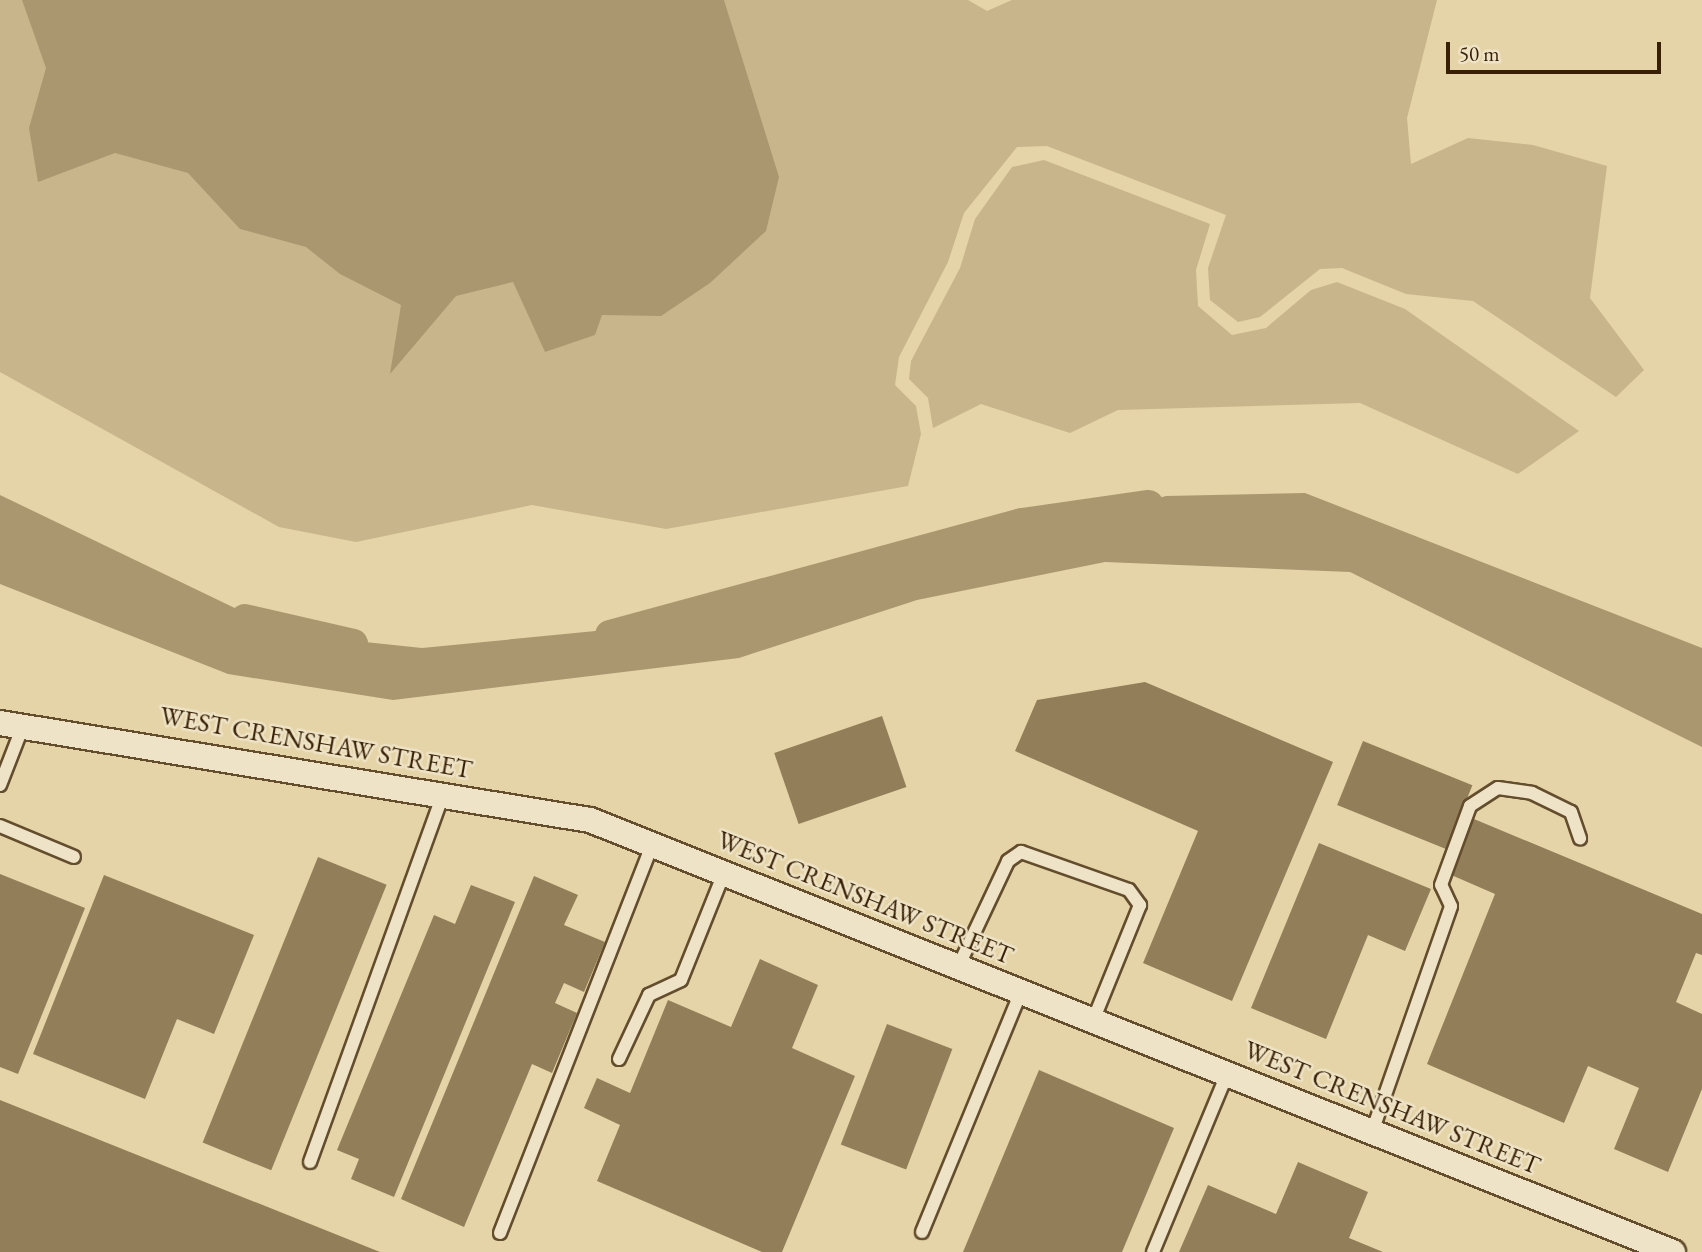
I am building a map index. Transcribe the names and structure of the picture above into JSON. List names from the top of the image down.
{
  "streets": {
    "street": ["WEST CRENSHAW STREET"]
  },
  "scale_bar": "50 m"
}
